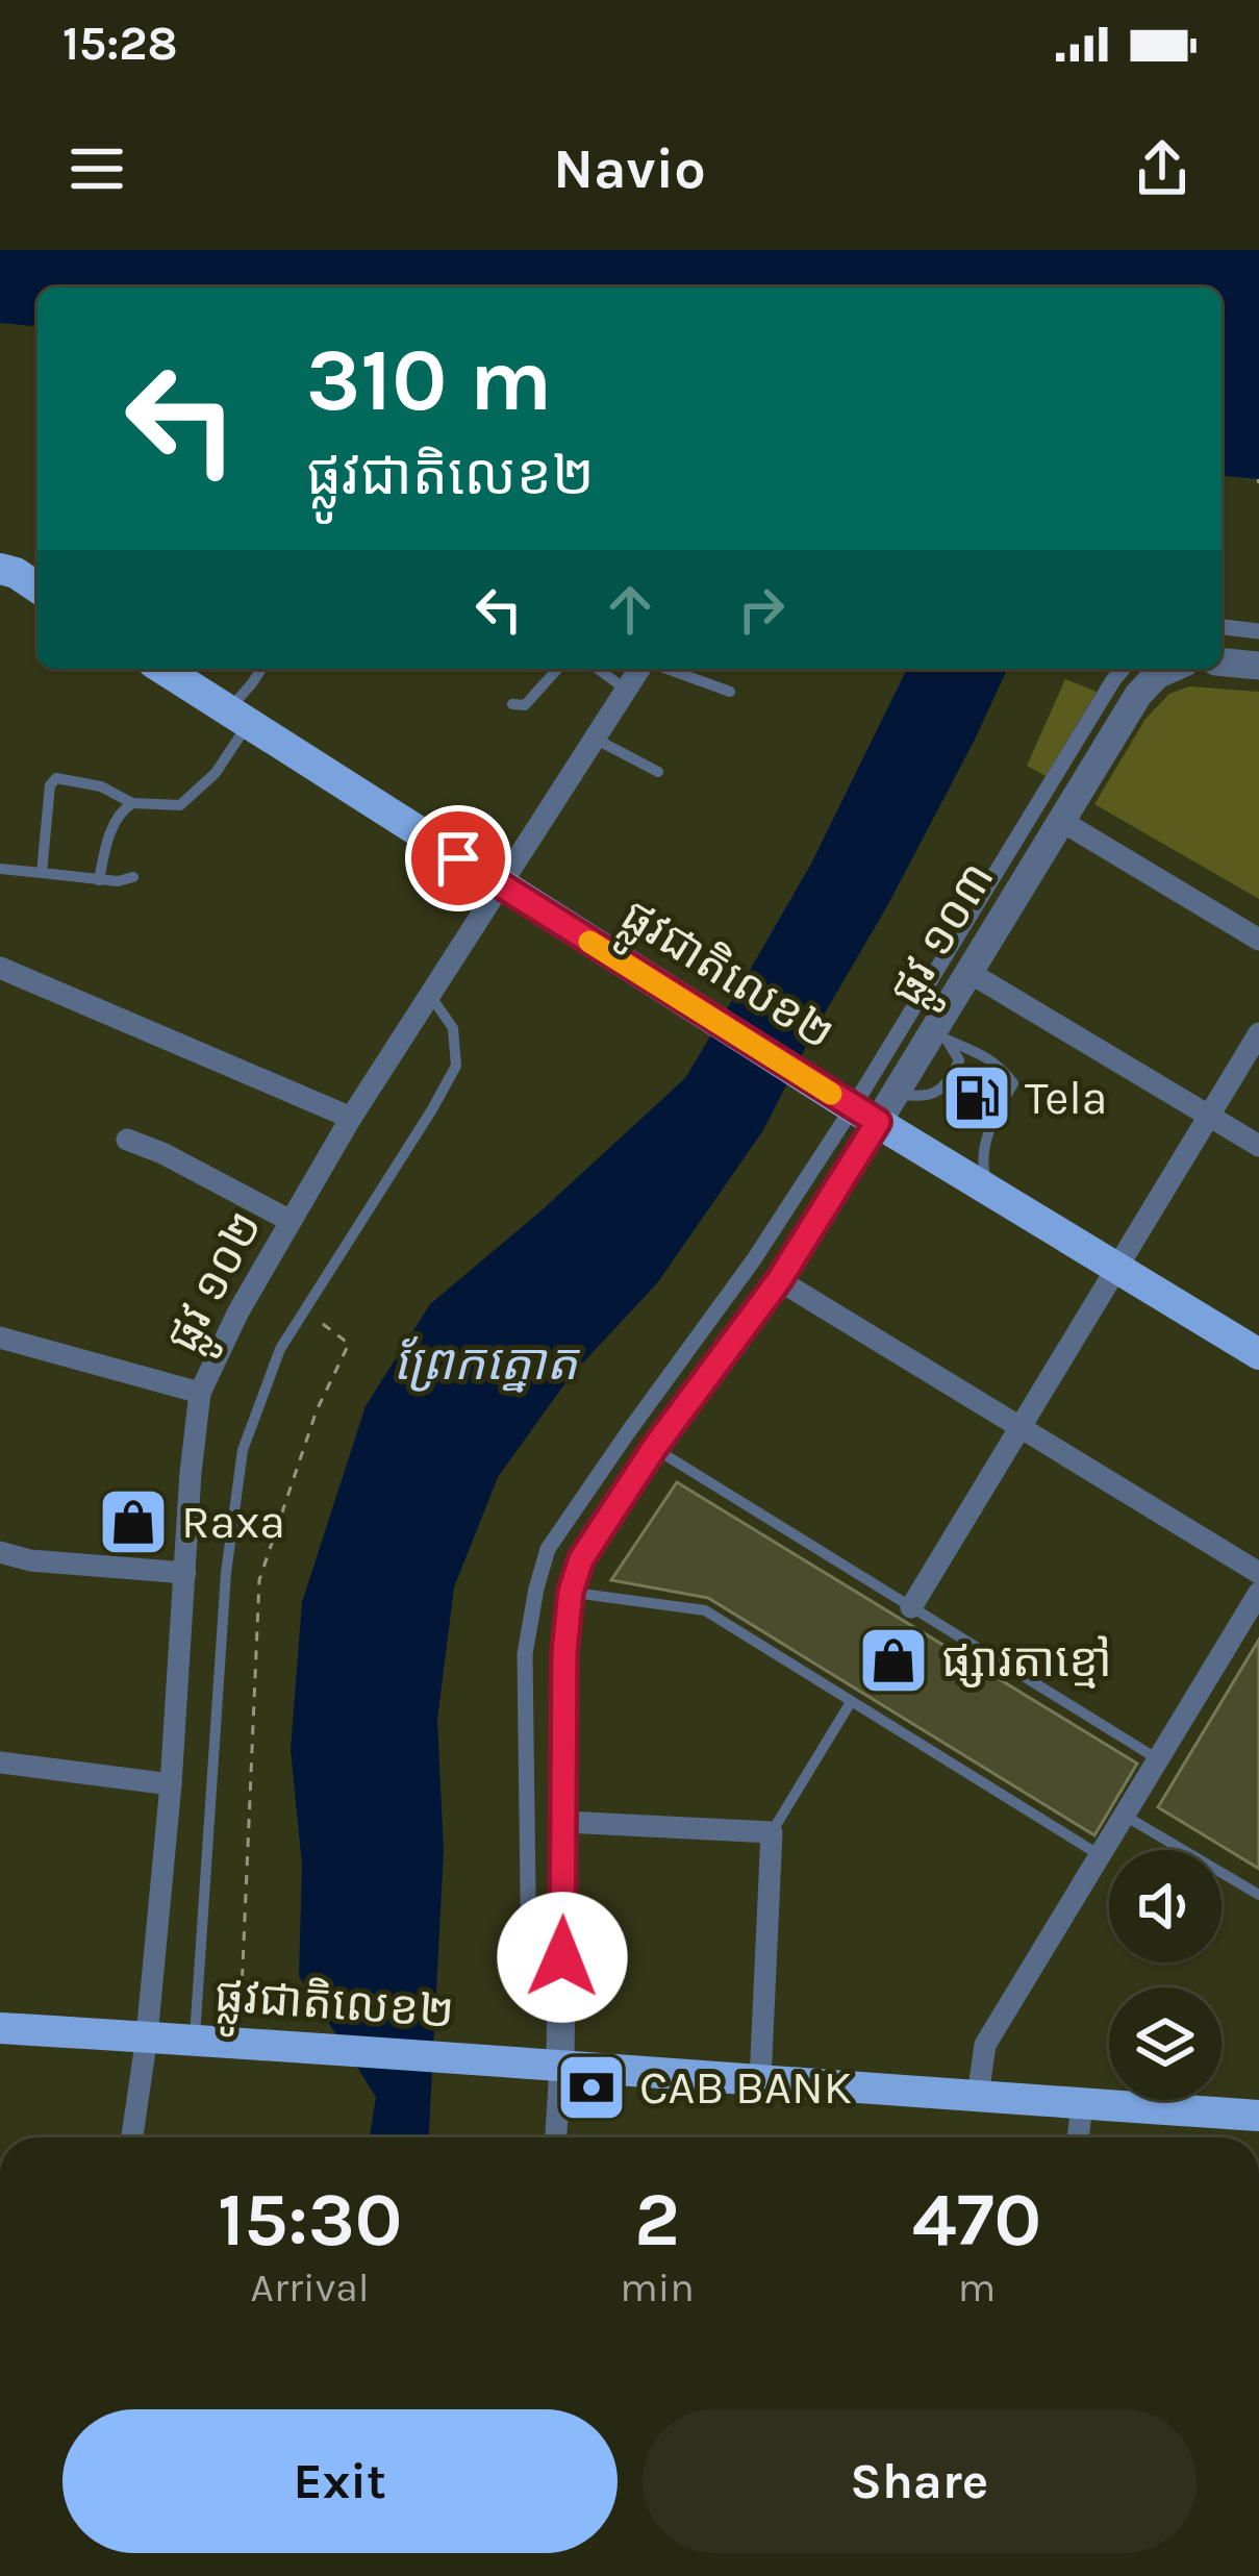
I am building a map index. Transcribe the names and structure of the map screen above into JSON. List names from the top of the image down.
{
  "streets": {
    "main road": ["ផ្លូវជាតិលេខ២"],
    "street": ["ផ្លូវ ១០៣", "ផ្លូវ ១០២"]
  },
  "crossings": [
    ["ផ្លូវ ១០៣", "ផ្លូវជាតិលេខ២"],
    ["ផ្លូវជាតិលេខ២", "ផ្លូវ ១០២"]
  ],
  "water": ["ព្រែកត្នោត"],
  "places": {
    "fuel station": ["Tela"],
    "shop": ["Raxa", "ផ្សារតាខ្មៅ"],
    "bank": ["CAB BANK"]
  },
  "page": {
    "status": "15:28",
    "header": "Navio",
    "turn": ["310 m", "ផ្លូវជាតិលេខ២"],
    "eta": [
      "15:30",
      "Arrival",
      "2",
      "min",
      "470",
      "m"
    ],
    "buttons": ["Exit", "Share"]
  }
}
